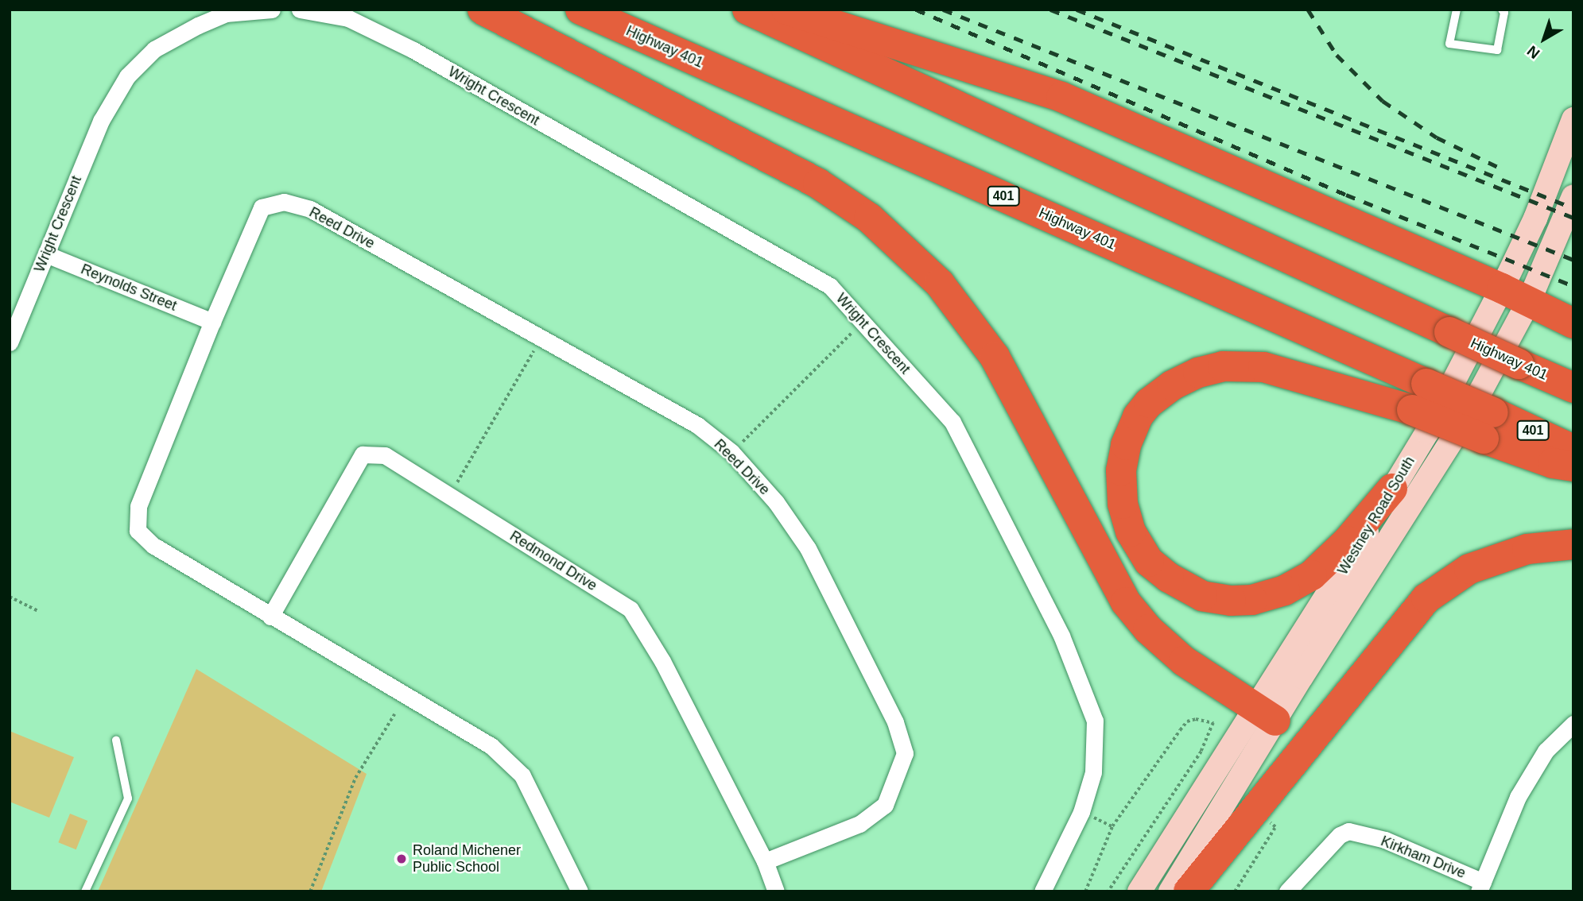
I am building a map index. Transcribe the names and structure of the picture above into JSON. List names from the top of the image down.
{
  "streets": {
    "highway": ["Highway 401", "401"],
    "main road": ["Westney Road South"],
    "street": [
      "Wright Crescent",
      "Reed Drive",
      "Reynolds Street",
      "Redmond Drive",
      "Kirkham Drive"
    ]
  },
  "crossings": [
    ["Wright Crescent", "Reynolds Street"],
    ["Reed Drive", "Reynolds Street"],
    ["Reed Drive", "Redmond Drive"]
  ],
  "places": ["Roland Michener Public School"],
  "north": "bottom left"
}
